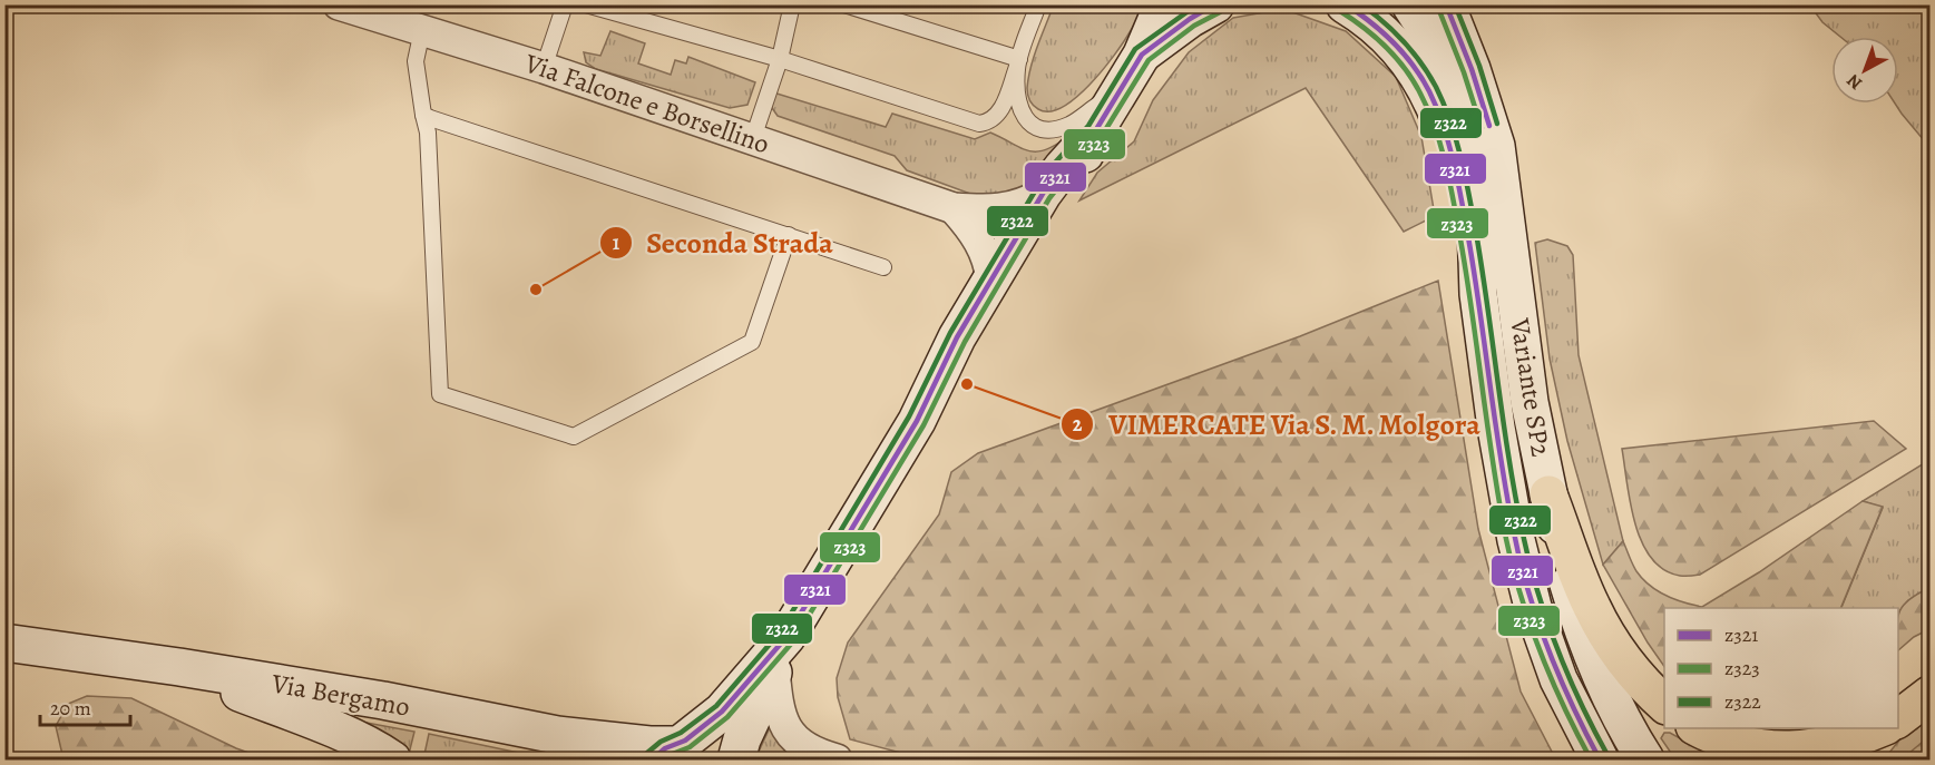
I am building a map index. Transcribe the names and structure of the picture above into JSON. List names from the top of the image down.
{
  "streets": {
    "street": ["Via Falcone e Borsellino", "Variante SP2", "Via Bergamo"]
  },
  "places": ["Seconda Strada", "VIMERCATE Via S. M. Molgora"],
  "lines": ["transit line z321", "transit line z322", "transit line z323"],
  "legend": ["z321", "z323", "z322"],
  "scale_bar": "20 m",
  "north": "bottom left"
}
